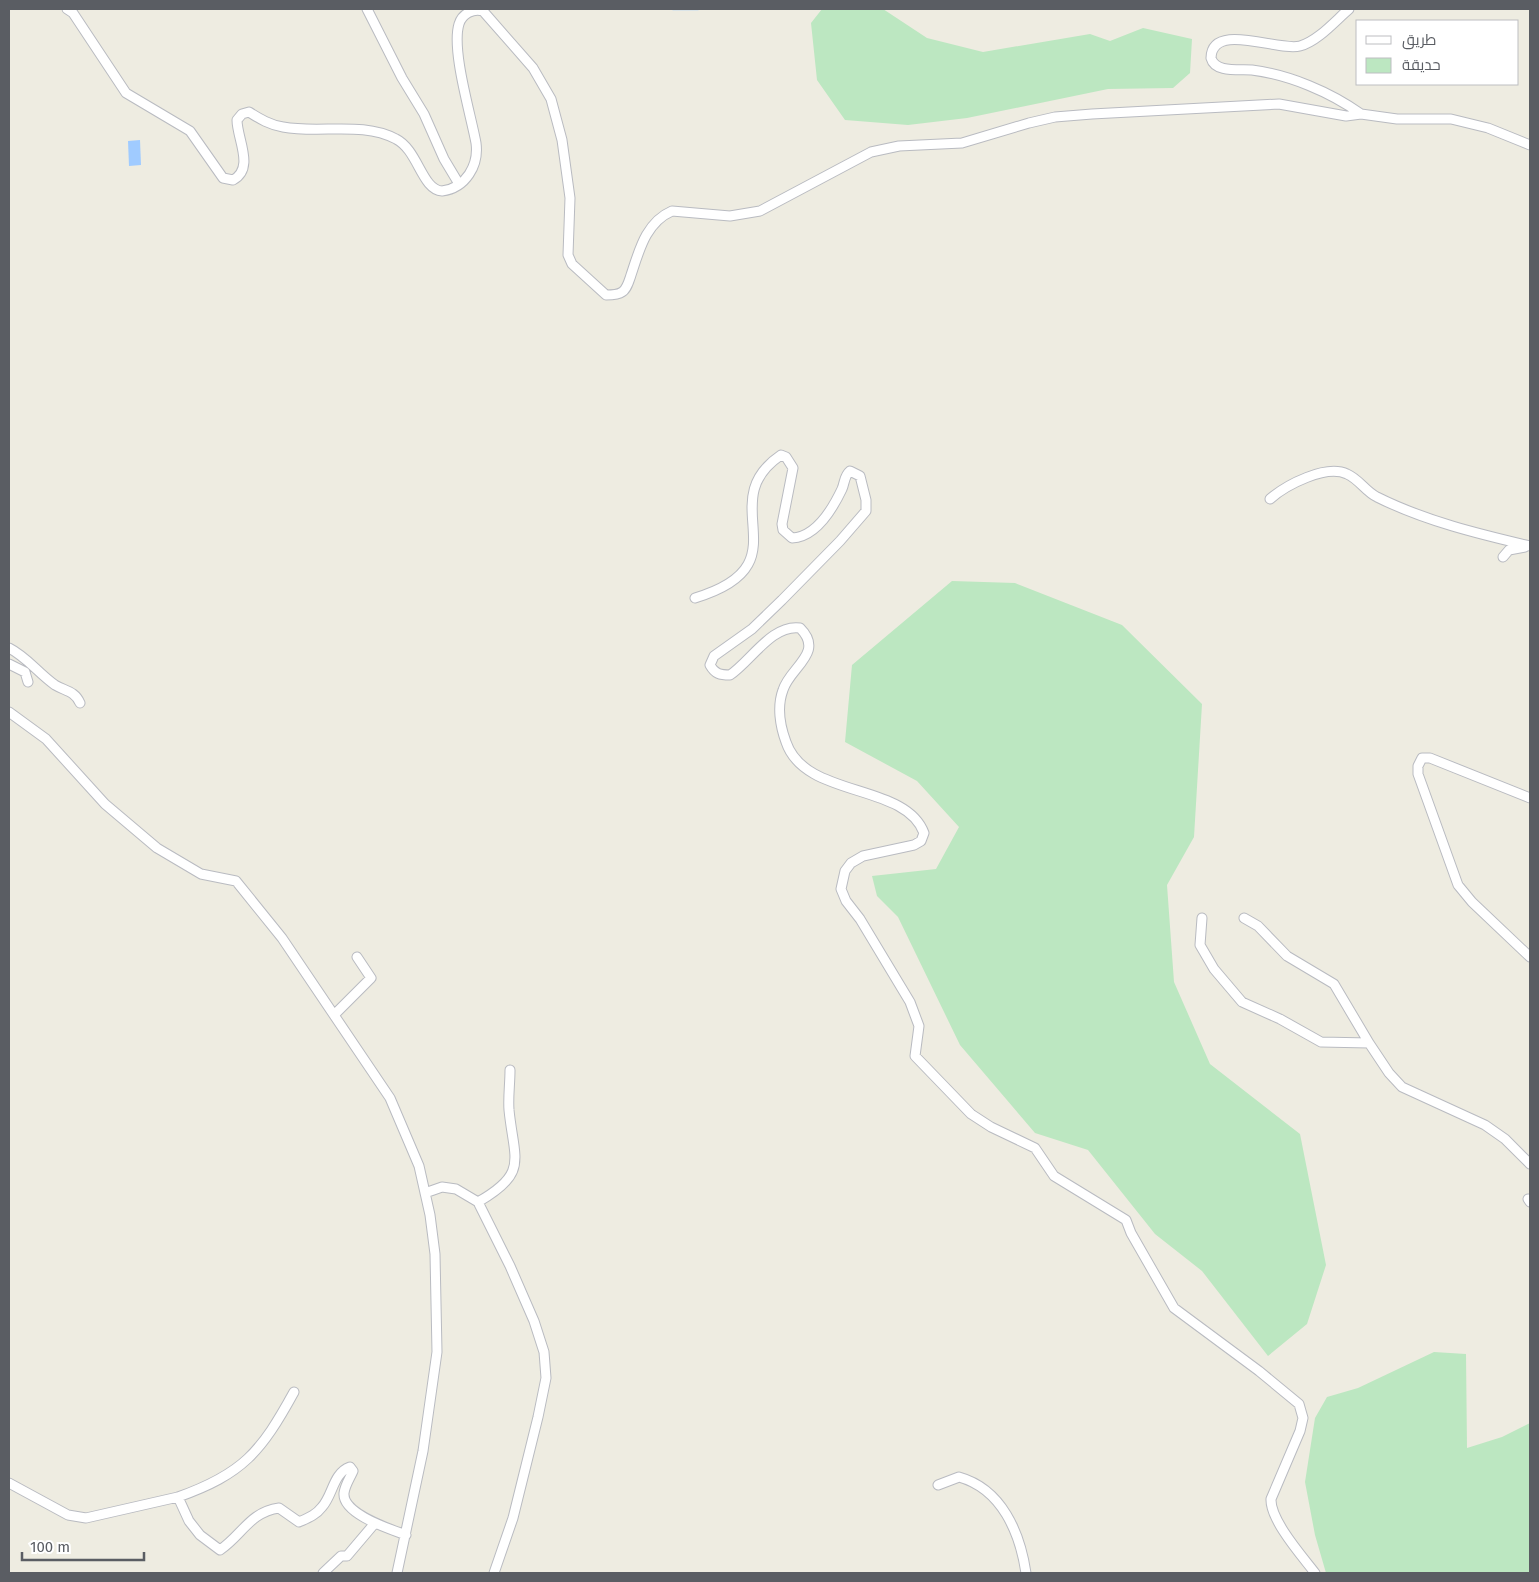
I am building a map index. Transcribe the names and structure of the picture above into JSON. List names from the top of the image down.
{
  "legend": ["طريق", "حديقة"],
  "scale_bar": "100 m"
}
